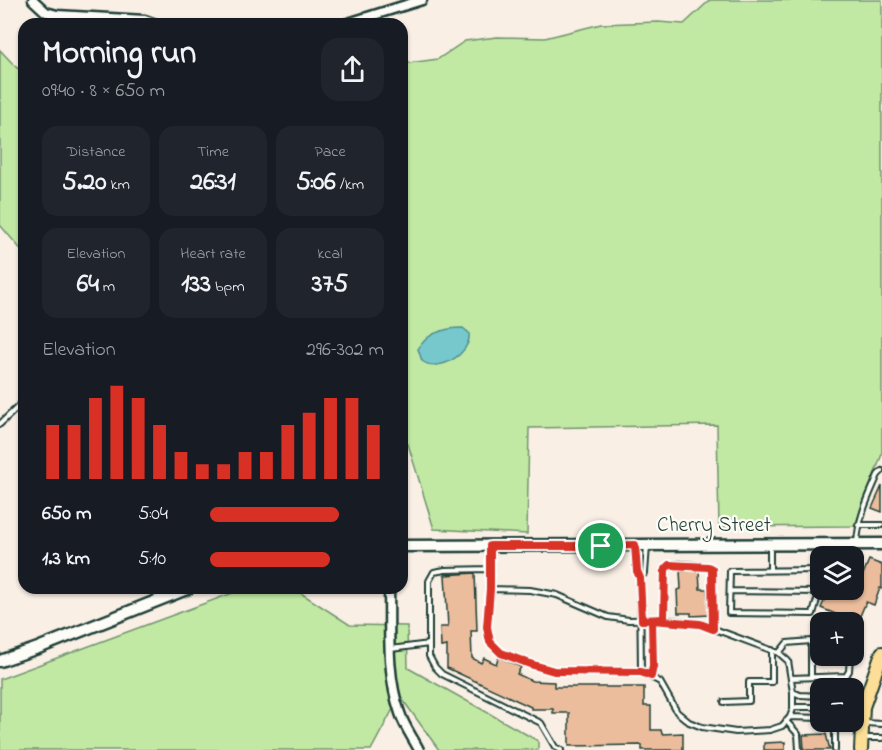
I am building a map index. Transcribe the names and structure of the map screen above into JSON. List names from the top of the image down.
{
  "streets": {
    "street": ["Cherry Street"]
  },
  "page": {
    "heading": ["Morning run", "09:40 · 8 × 650 m"],
    "stats": [
      ["Distance", "5.20 km"],
      ["Time", "26:31"],
      ["Pace", "5:06 /km"],
      ["Elevation", "64 m"],
      ["Heart rate", "133 bpm"],
      ["kcal", "375"]
    ],
    "chart": ["Elevation", "296–302 m"],
    "list": [
      {
        "name": "650 m",
        "note": "5:04"
      },
      {
        "name": "1.3 km",
        "note": "5:10"
      }
    ],
    "map_buttons": ["+", "−"]
  }
}
